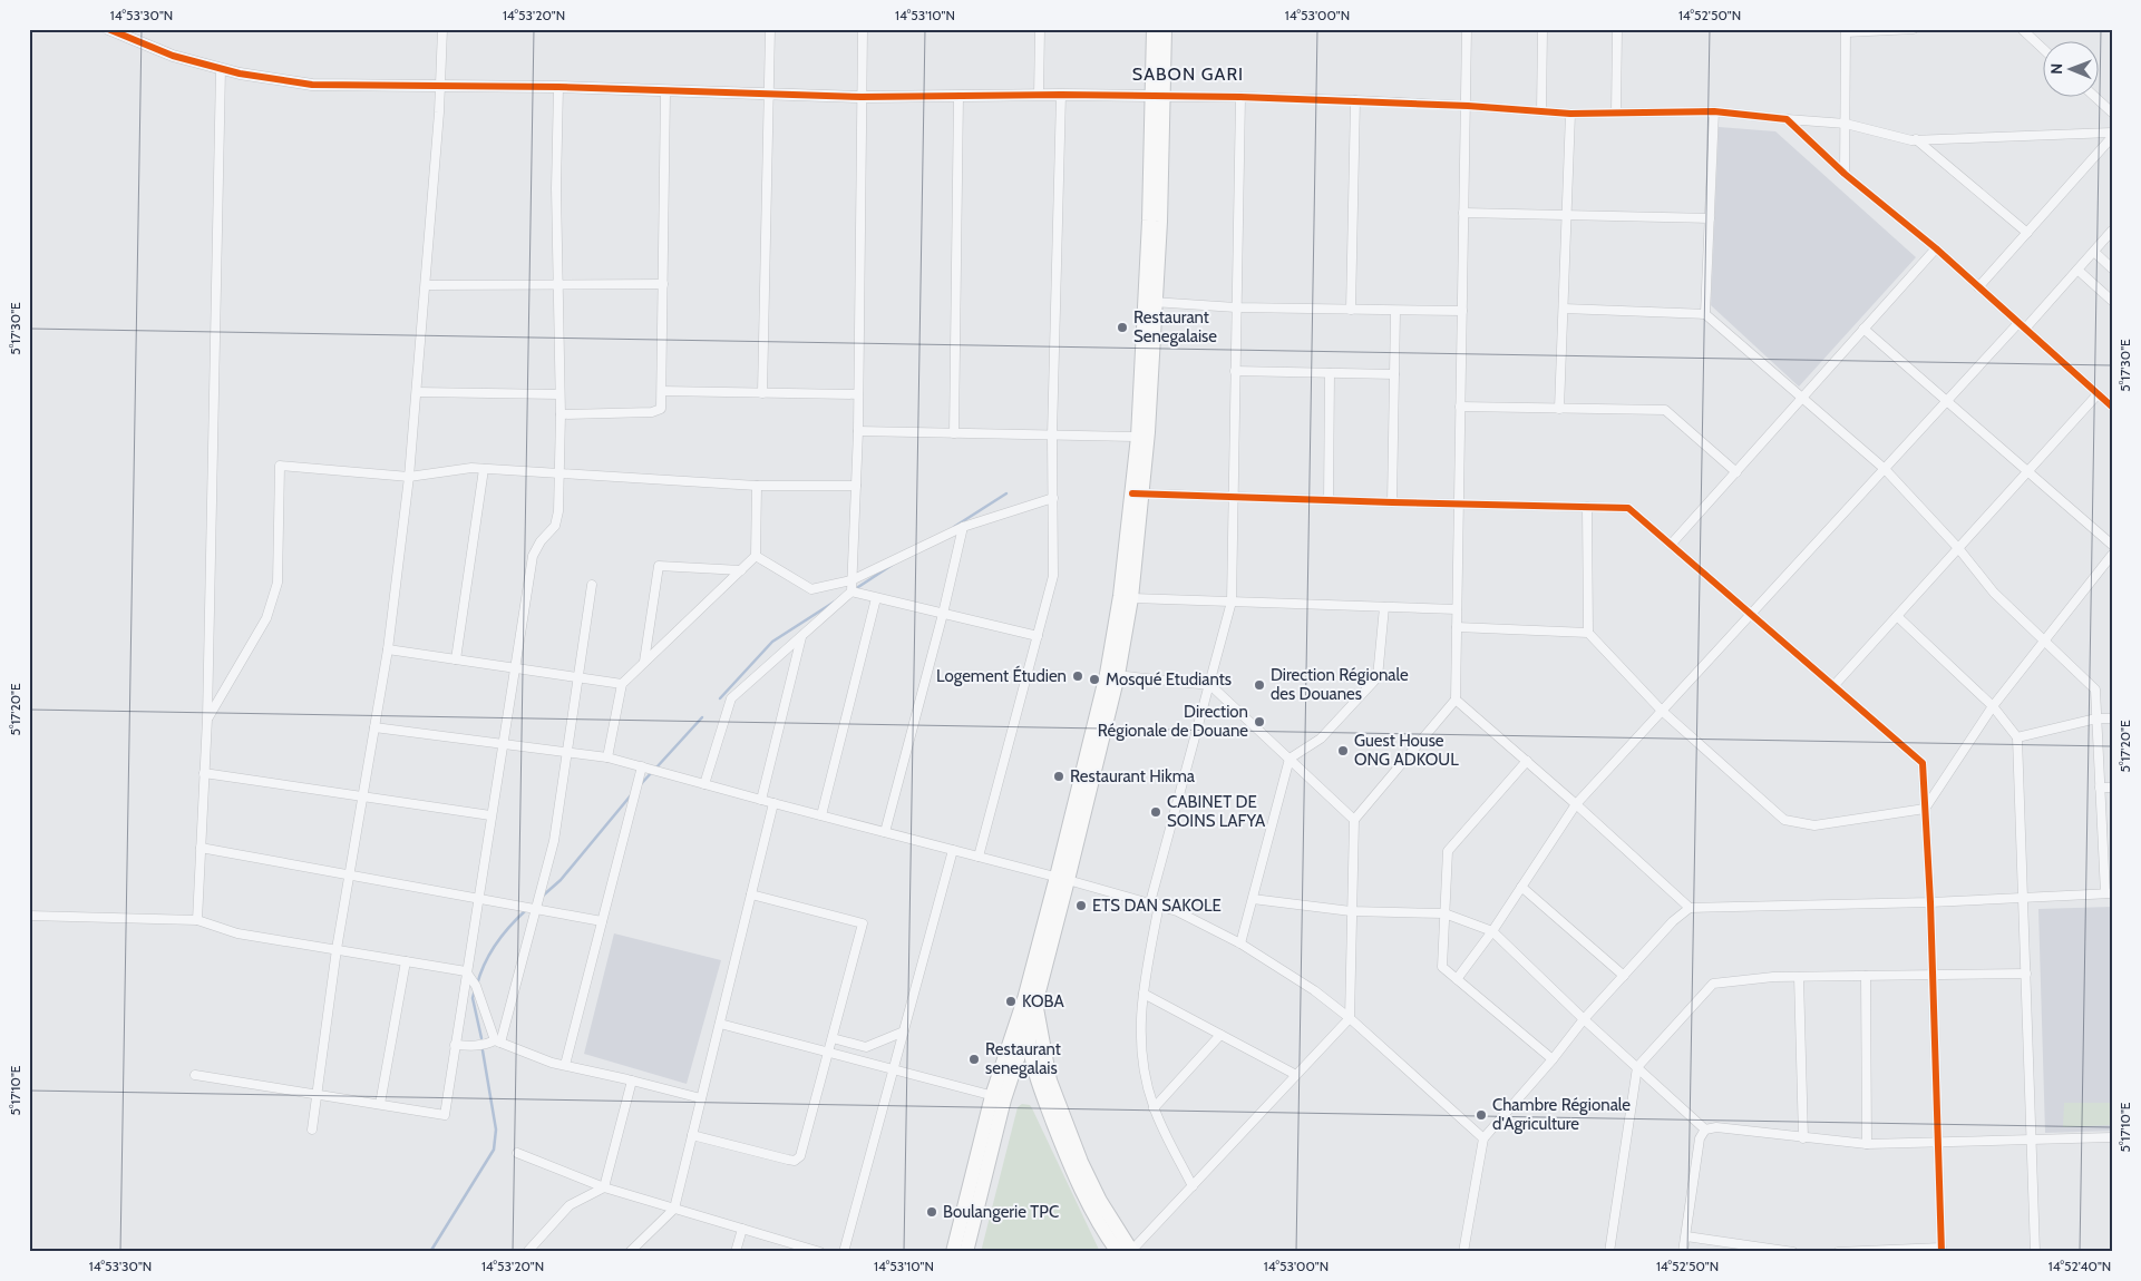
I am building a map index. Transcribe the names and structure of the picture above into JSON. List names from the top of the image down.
{
  "districts": ["SABON GARI"],
  "places": [
    "Restaurant Senegalaise",
    "Logement Étudien",
    "Mosqué Etudiants",
    "Direction Régionale des Douanes",
    "Direction Régionale de Douane",
    "Guest House ONG ADKOUL",
    "Restaurant Hikma",
    "CABINET DE SOINS LAFYA",
    "ETS DAN SAKOLE",
    "KOBA",
    "Restaurant senegalais",
    "Chambre Régionale d'Agriculture",
    "Boulangerie TPC"
  ],
  "north": "left",
  "coordinates": [
    "14°53'30\"N",
    "14°53'20\"N",
    "14°53'10\"N",
    "14°53'00\"N",
    "14°52'50\"N",
    "5°17'30\"E",
    "5°17'20\"E",
    "5°17'10\"E",
    "14°52'40\"N"
  ]
}
